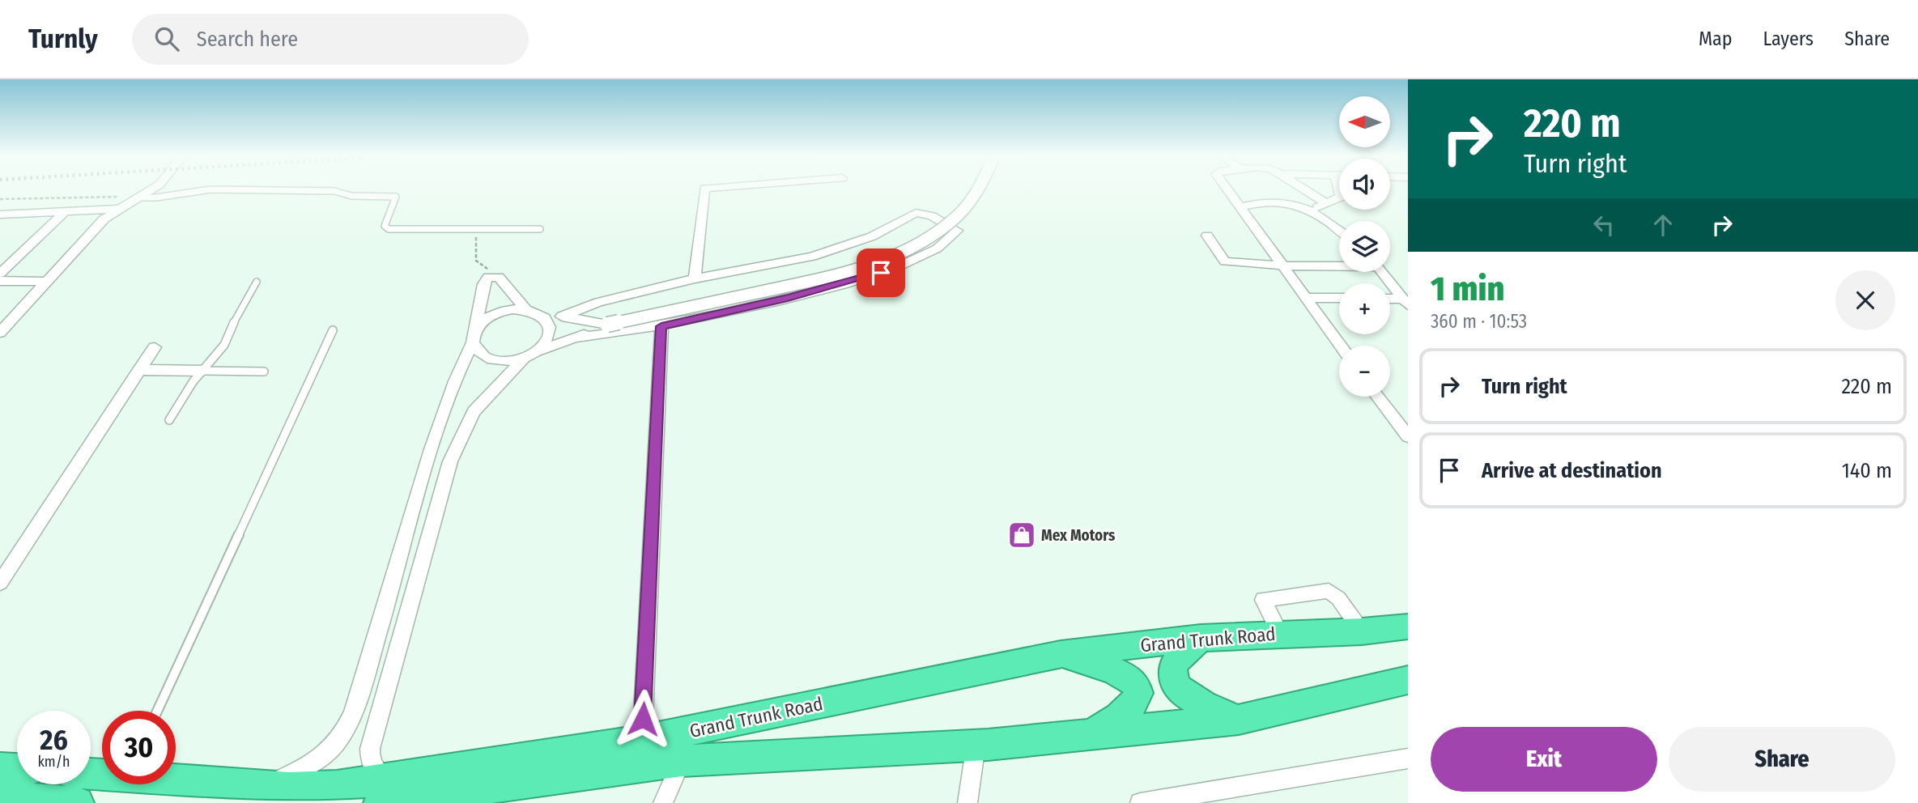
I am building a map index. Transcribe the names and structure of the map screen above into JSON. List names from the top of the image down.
{
  "streets": {
    "highway": ["Grand Trunk Road"]
  },
  "places": {
    "shop": ["Mex Motors"]
  },
  "north": "left",
  "page": {
    "header": "Turnly",
    "search": "Search here",
    "nav": ["Map", "Layers", "Share"],
    "turn": ["220 m", "Turn right"],
    "map_buttons": ["+", "−"],
    "heading": ["1 min", "360 m · 10:53"],
    "list": [
      {
        "name": "Turn right",
        "value": "220 m"
      },
      {
        "name": "Arrive at destination",
        "value": "140 m"
      }
    ],
    "speed": "26 km/h",
    "limit": "30",
    "buttons": ["Exit", "Share"]
  }
}
